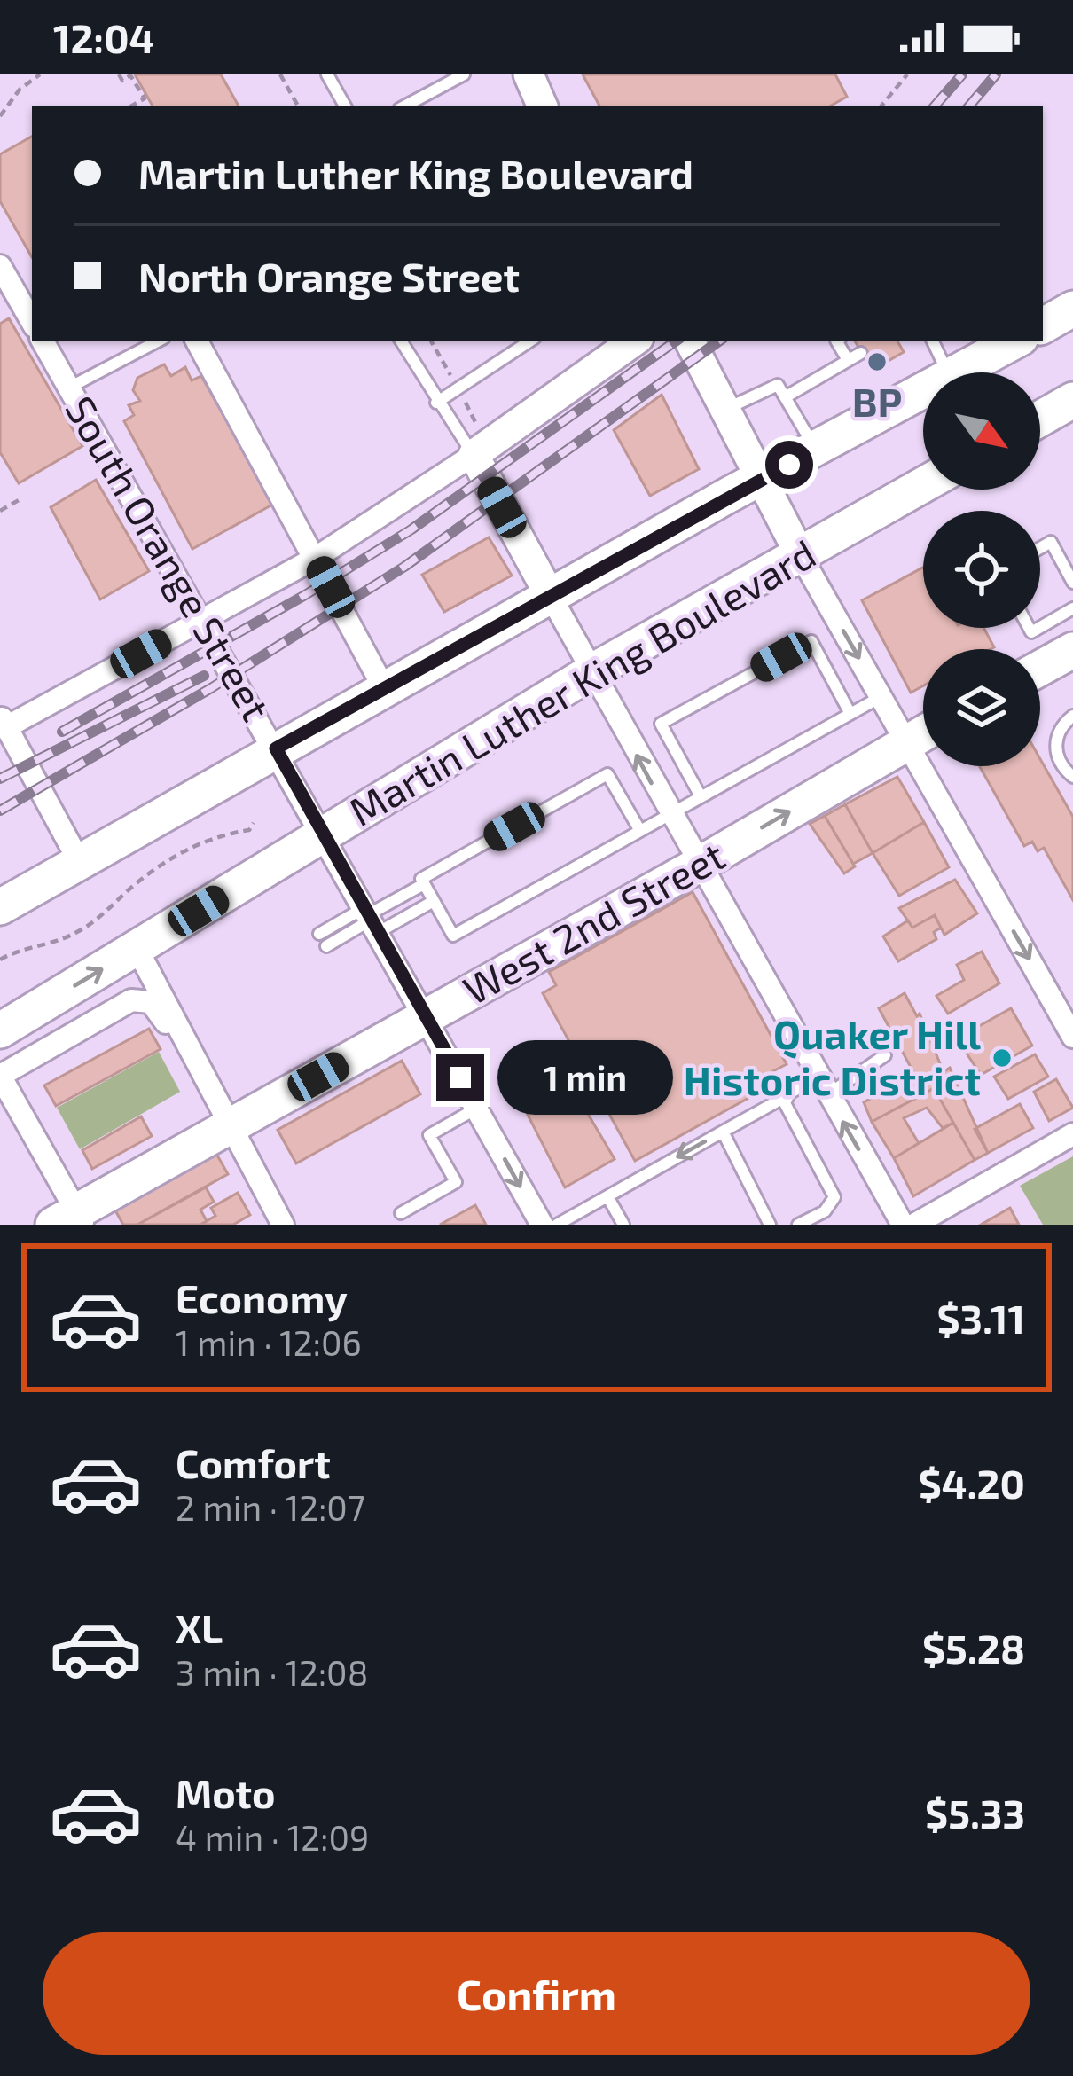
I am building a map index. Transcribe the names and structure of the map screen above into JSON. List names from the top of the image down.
{
  "streets": {
    "main road": ["Martin Luther King Boulevard", "West 2nd Street"],
    "street": ["South Orange Street"]
  },
  "crossings": [
    ["South Orange Street", "Martin Luther King Boulevard"],
    ["South Orange Street", "West 2nd Street"]
  ],
  "places": ["BP", "Quaker Hill Historic District"],
  "north": "bottom right",
  "page": {
    "status": "12:04",
    "banner": ["Martin Luther King Boulevard", "North Orange Street"],
    "bubble": "1 min",
    "list": [
      {
        "name": "Economy",
        "note": "1 min · 12:06",
        "value": "$3.11"
      },
      {
        "name": "Comfort",
        "note": "2 min · 12:07",
        "value": "$4.20"
      },
      {
        "name": "XL",
        "note": "3 min · 12:08",
        "value": "$5.28"
      },
      {
        "name": "Moto",
        "note": "4 min · 12:09",
        "value": "$5.33"
      }
    ],
    "buttons": "Confirm"
  }
}
